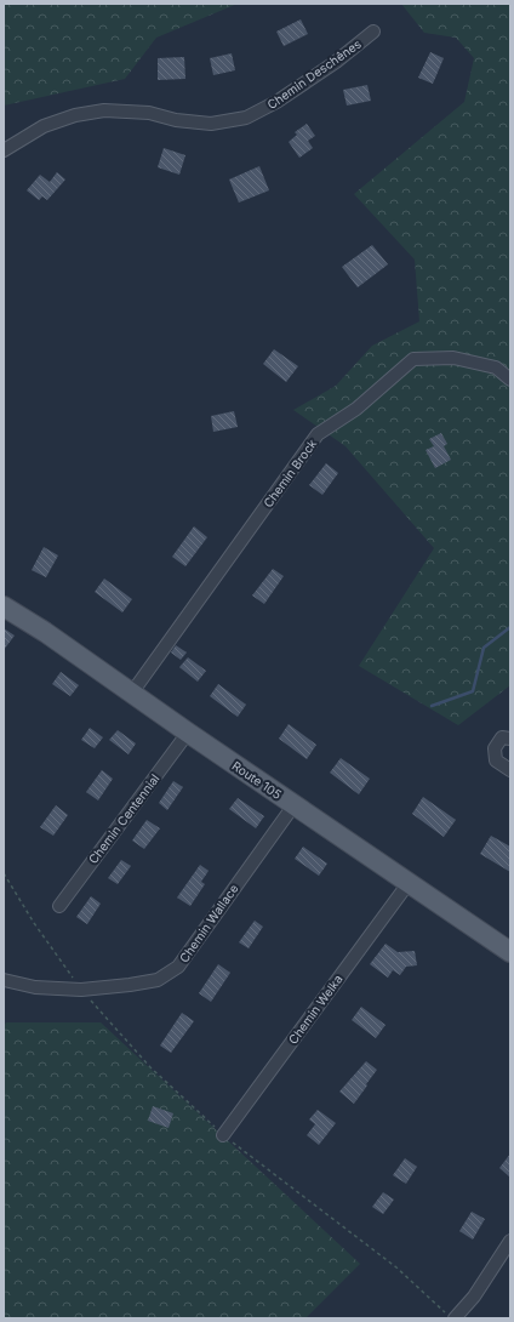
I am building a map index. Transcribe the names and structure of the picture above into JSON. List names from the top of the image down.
{
  "streets": {
    "main road": ["Route 105"],
    "street": [
      "Chemin Deschênes",
      "Chemin Brock",
      "Chemin Centennial",
      "Chemin Wallace",
      "Chemin Welka"
    ]
  },
  "crossings": [
    ["Chemin Brock", "Route 105"],
    ["Route 105", "Chemin Centennial"],
    ["Route 105", "Chemin Wallace"],
    ["Route 105", "Chemin Welka"]
  ]
}
